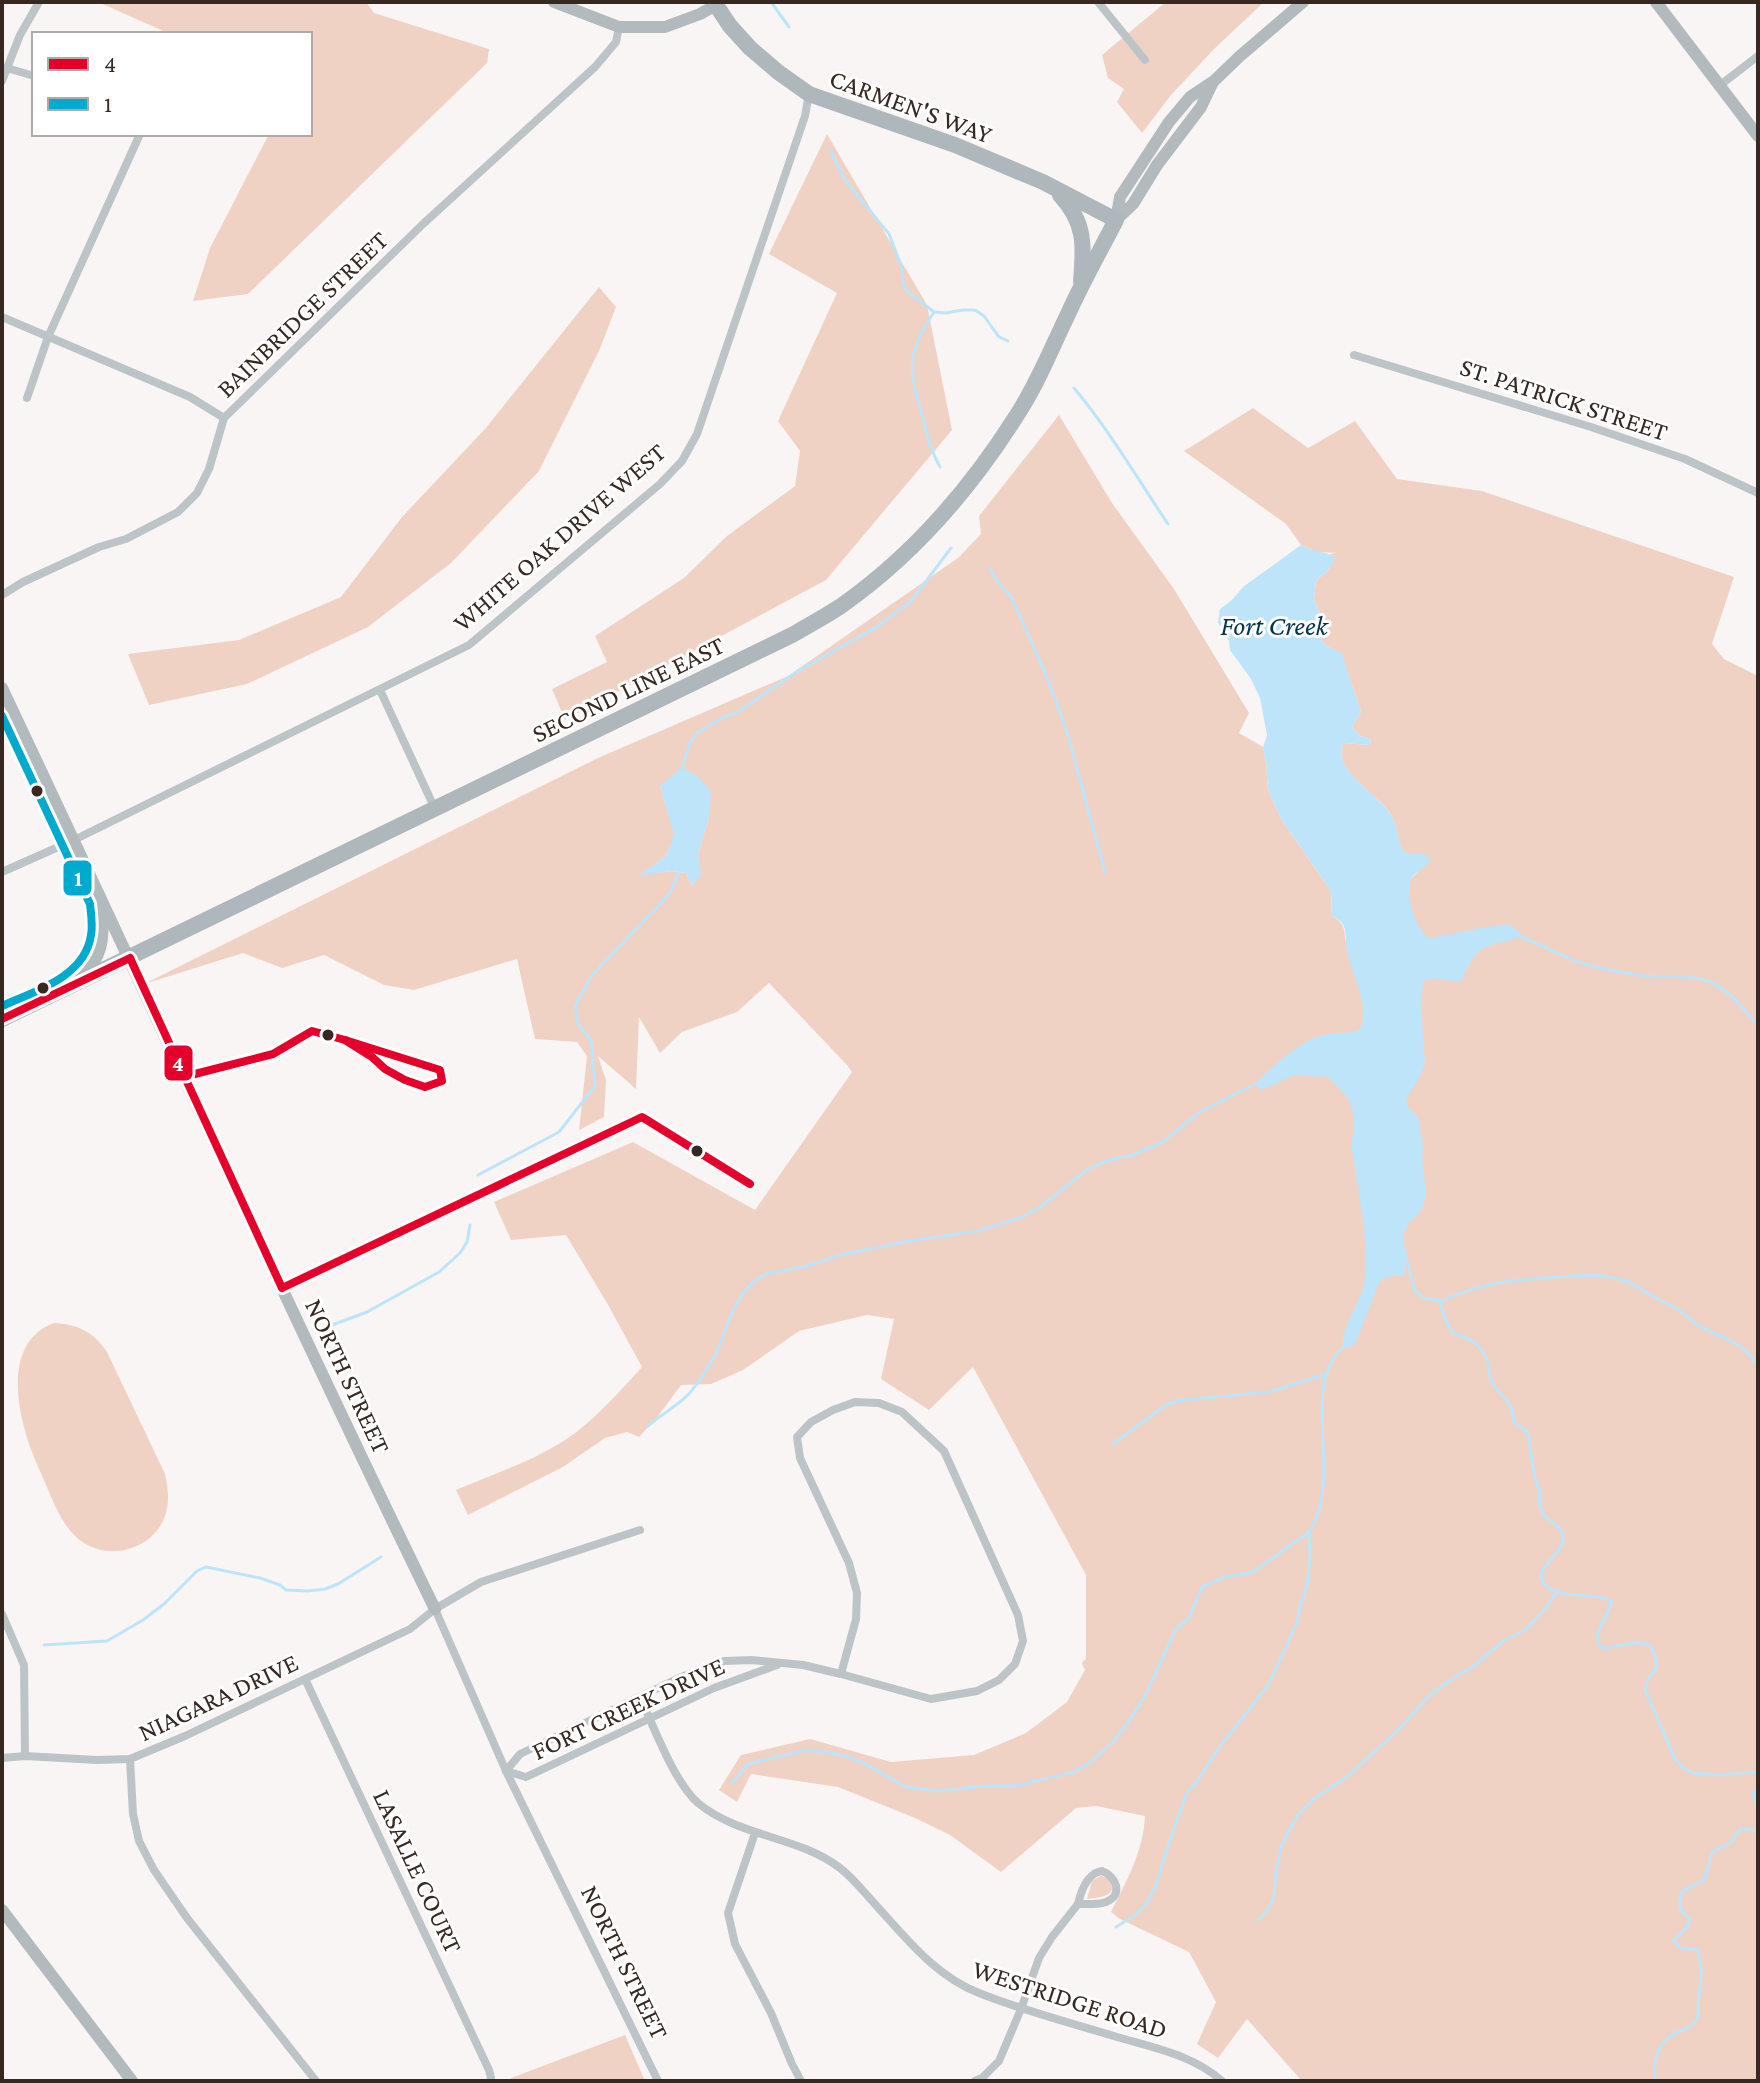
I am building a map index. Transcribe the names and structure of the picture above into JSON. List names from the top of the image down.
{
  "streets": {
    "highway": ["CARMEN'S WAY", "SECOND LINE EAST"],
    "street": [
      "BAINBRIDGE STREET",
      "ST. PATRICK STREET",
      "WHITE OAK DRIVE WEST",
      "NORTH STREET",
      "NIAGARA DRIVE",
      "FORT CREEK DRIVE",
      "LASALLE COURT",
      "WESTRIDGE ROAD"
    ]
  },
  "crossings": [
    ["CARMEN'S WAY", "WHITE OAK DRIVE WEST"],
    ["CARMEN'S WAY", "SECOND LINE EAST"],
    ["WHITE OAK DRIVE WEST", "NORTH STREET"],
    ["SECOND LINE EAST", "NORTH STREET"],
    ["NORTH STREET", "NIAGARA DRIVE"],
    ["NORTH STREET", "FORT CREEK DRIVE"],
    ["NIAGARA DRIVE", "LASALLE COURT"],
    ["FORT CREEK DRIVE", "WESTRIDGE ROAD"]
  ],
  "water": ["Fort Creek"],
  "lines": ["transit line 1", "transit line 4"],
  "legend": ["4", "1"]
}
